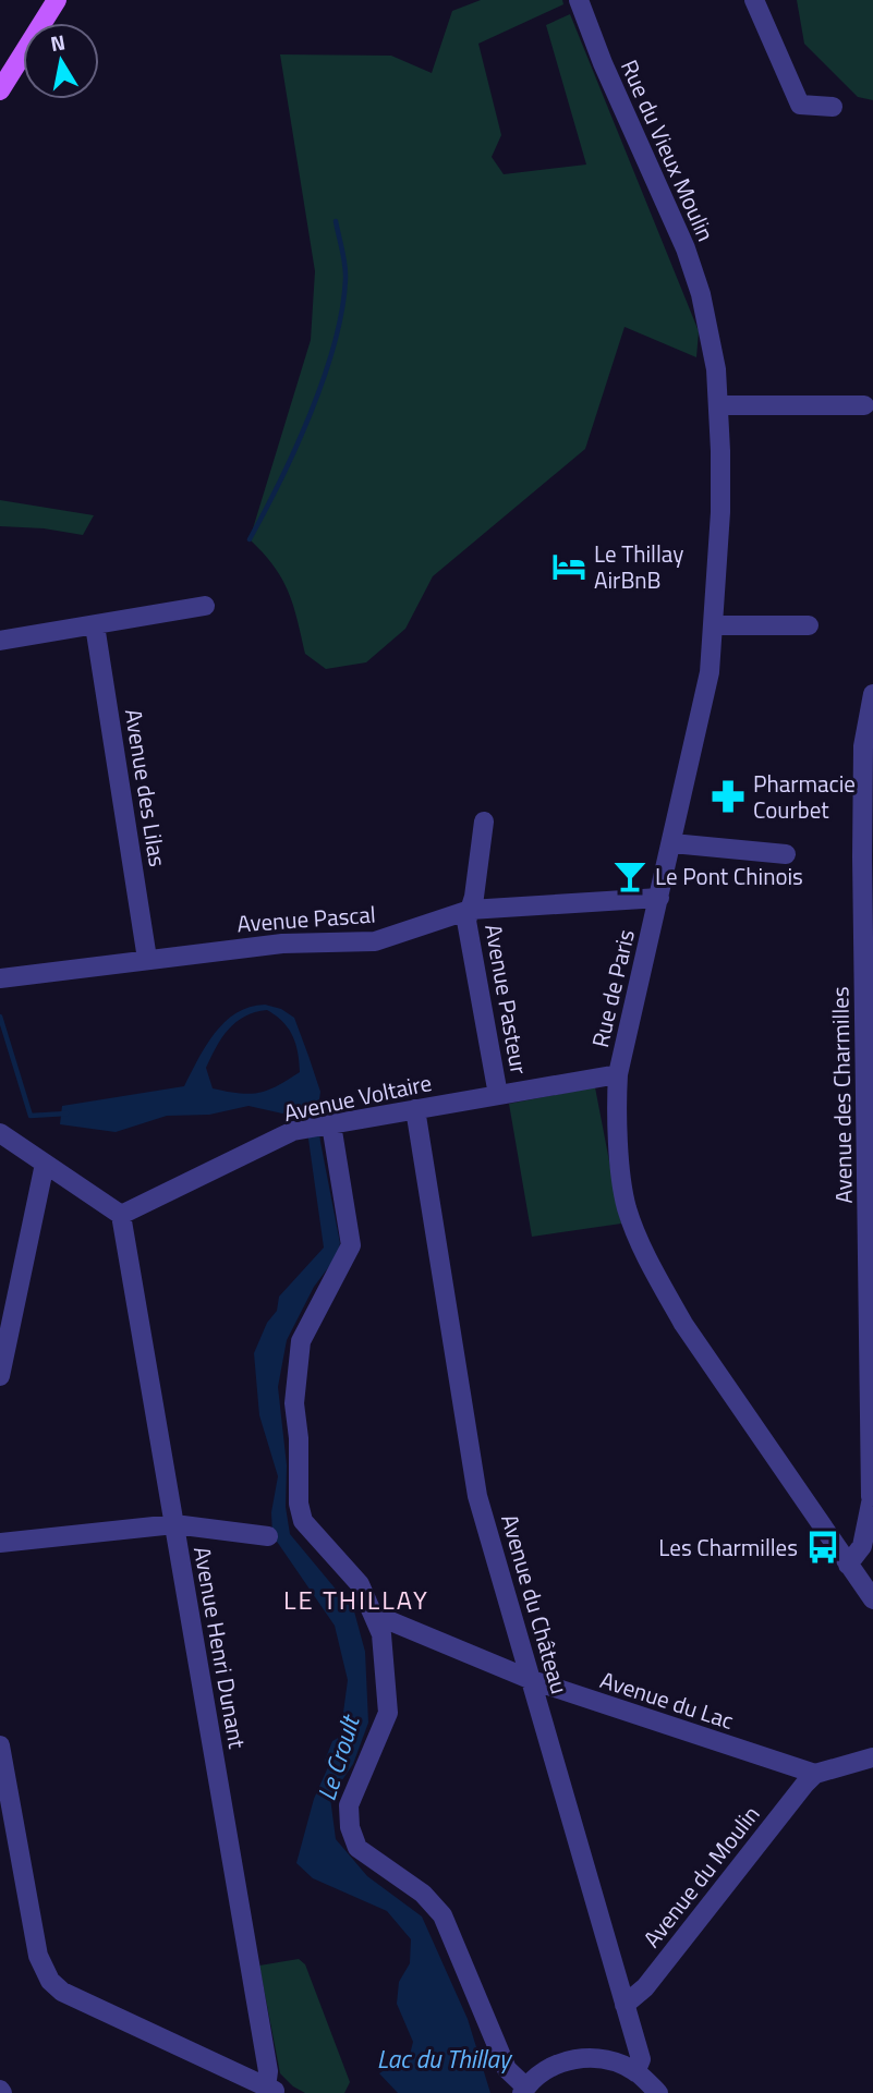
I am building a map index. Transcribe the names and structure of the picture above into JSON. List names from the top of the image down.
{
  "streets": {
    "street": [
      "Rue du Vieux Moulin",
      "Avenue des Lilas",
      "Avenue Pascal",
      "Rue de Paris",
      "Avenue Pasteur",
      "Avenue des Charmilles",
      "Avenue Voltaire",
      "Avenue du Château",
      "Avenue Henri Dunant",
      "Avenue du Lac",
      "Avenue du Moulin"
    ]
  },
  "crossings": [
    ["Rue du Vieux Moulin", "Rue de Paris"],
    ["Avenue des Lilas", "Avenue Pascal"],
    ["Avenue Pascal", "Rue de Paris"],
    ["Avenue Pascal", "Avenue Pasteur"],
    ["Rue de Paris", "Avenue des Charmilles"],
    ["Rue de Paris", "Avenue Voltaire"],
    ["Avenue Pasteur", "Avenue Voltaire"],
    ["Avenue Voltaire", "Avenue du Château"],
    ["Avenue Voltaire", "Avenue Henri Dunant"],
    ["Avenue du Château", "Avenue du Lac"],
    ["Avenue du Château", "Avenue du Moulin"],
    ["Avenue du Lac", "Avenue du Moulin"]
  ],
  "districts": ["LE THILLAY"],
  "water": ["Le Croult", "Lac du Thillay"],
  "places": {
    "hotel": ["Le Thillay AirBnB"],
    "pharmacy": ["Pharmacie Courbet"],
    "bar": ["Le Pont Chinois"],
    "bus stop": ["Les Charmilles"]
  },
  "north": "top"
}
